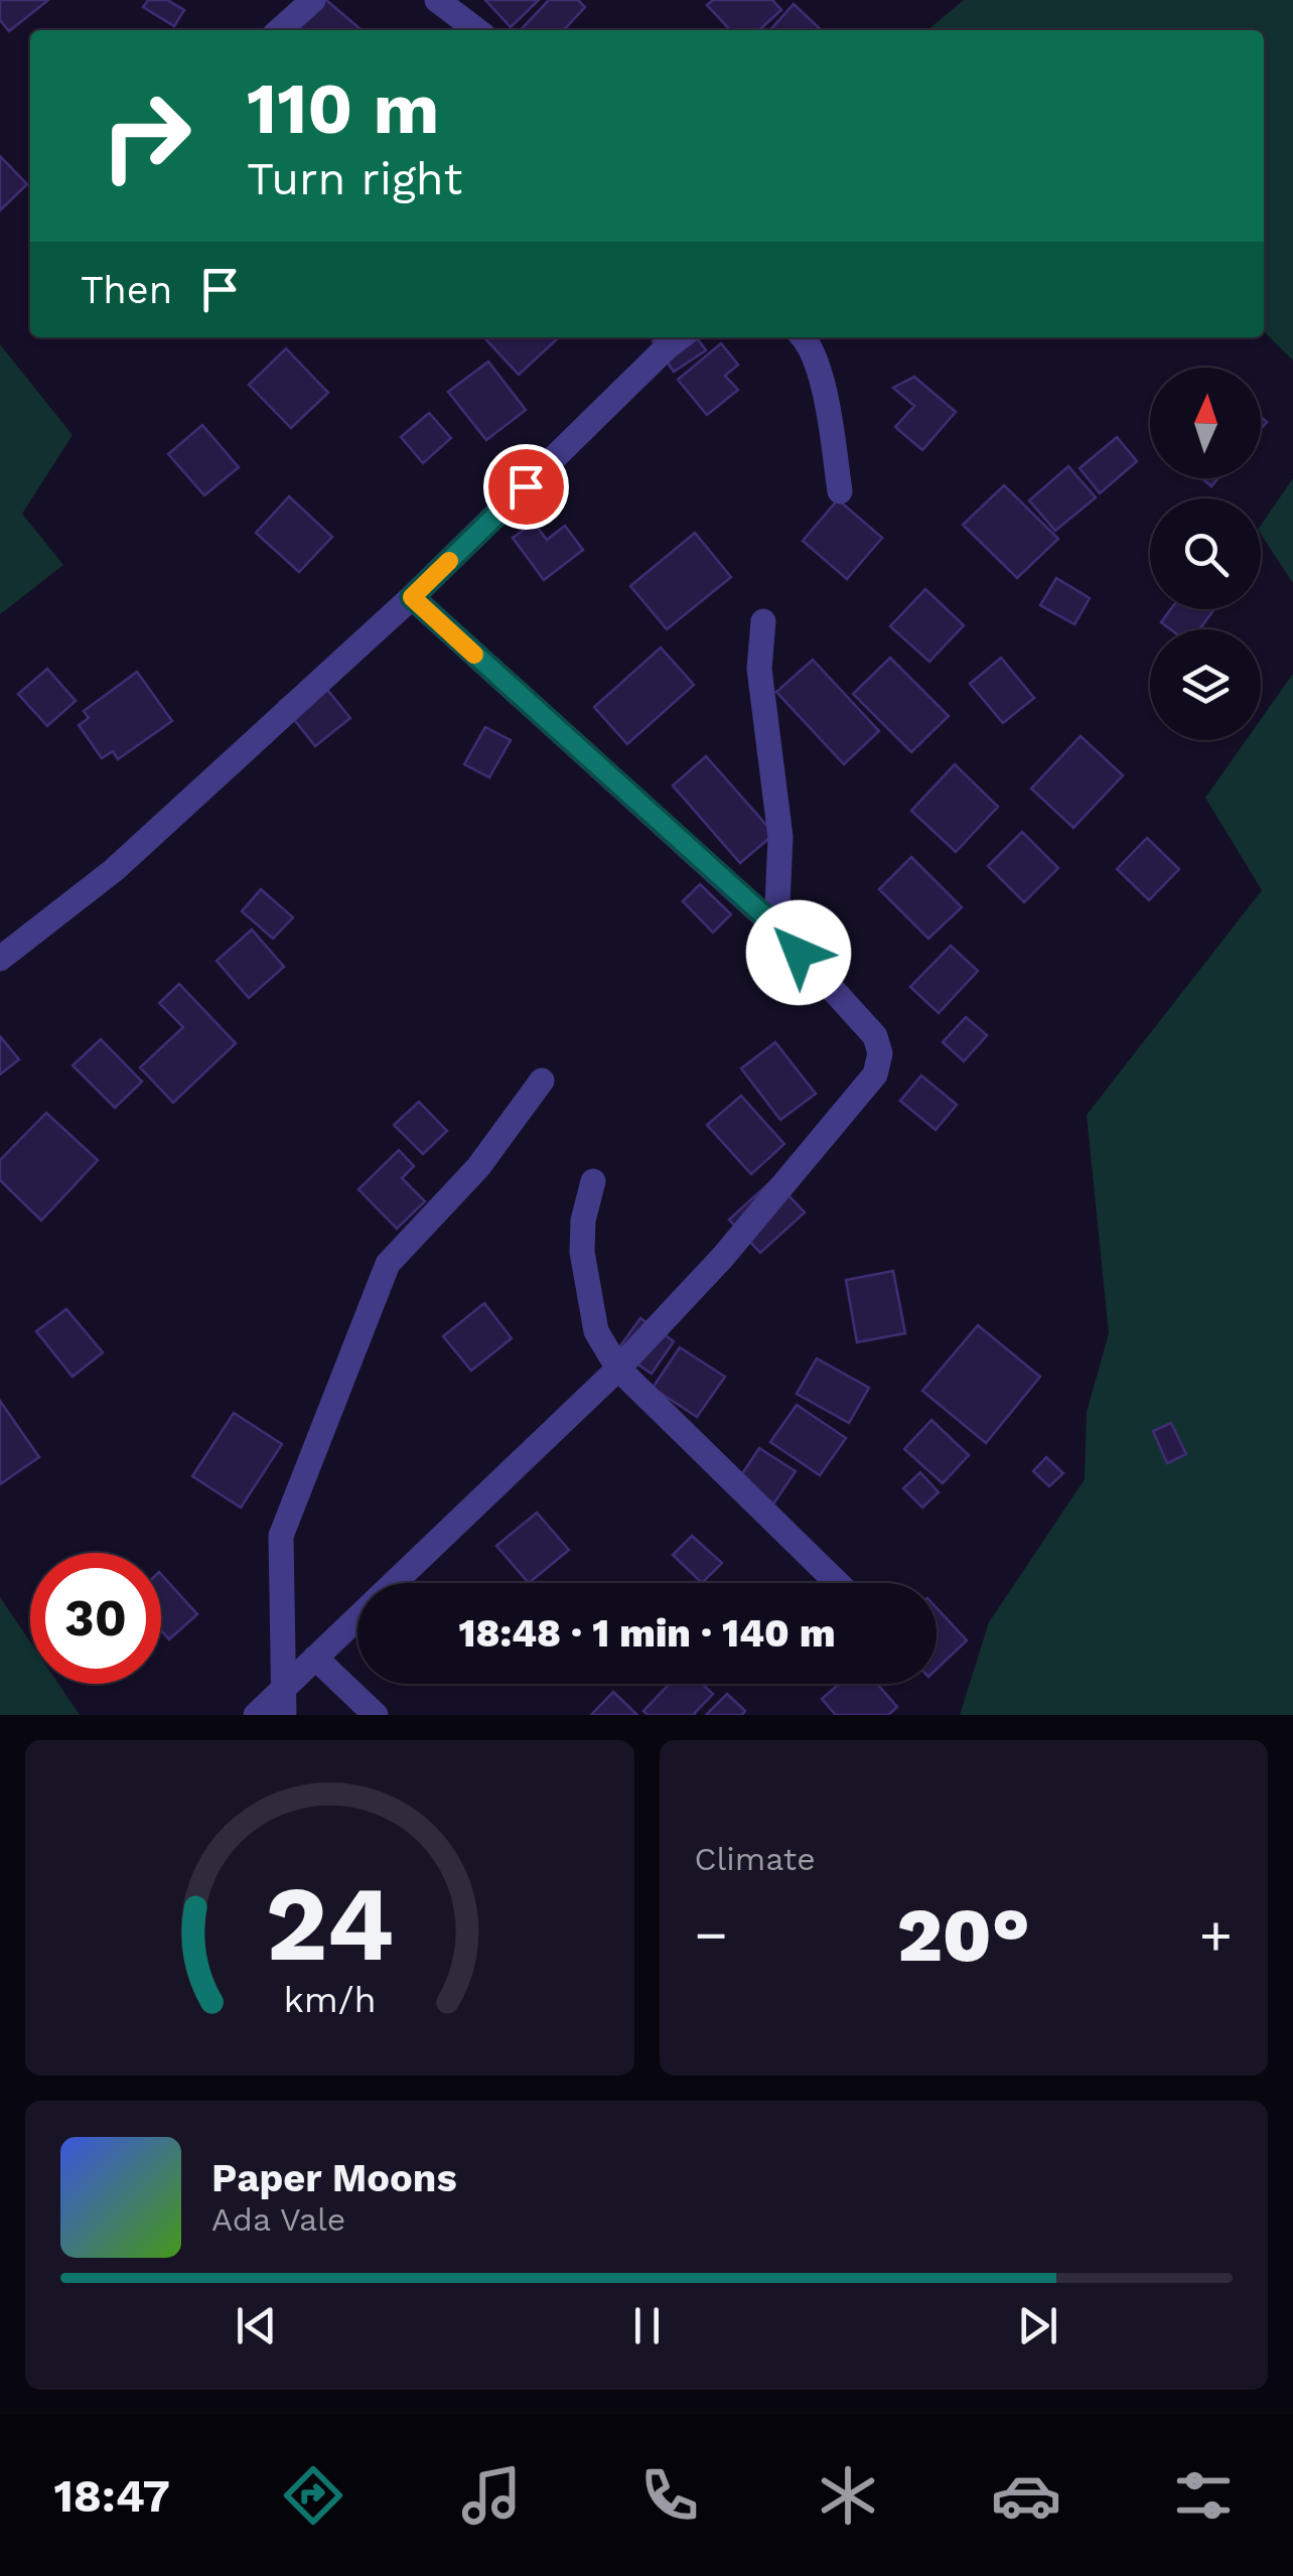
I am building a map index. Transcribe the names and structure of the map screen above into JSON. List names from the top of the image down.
{
  "north": "top",
  "page": {
    "turn": ["110 m", "Turn right"],
    "then": "Then",
    "limit": "30",
    "trip": "18:48 · 1 min · 140 m",
    "tile": "Climate",
    "heat": ["−", "20°", "+"],
    "song": ["Paper Moons", "Ada Vale"],
    "tabs": "18:47",
    "gauge": ["24", "km/h"]
  }
}
